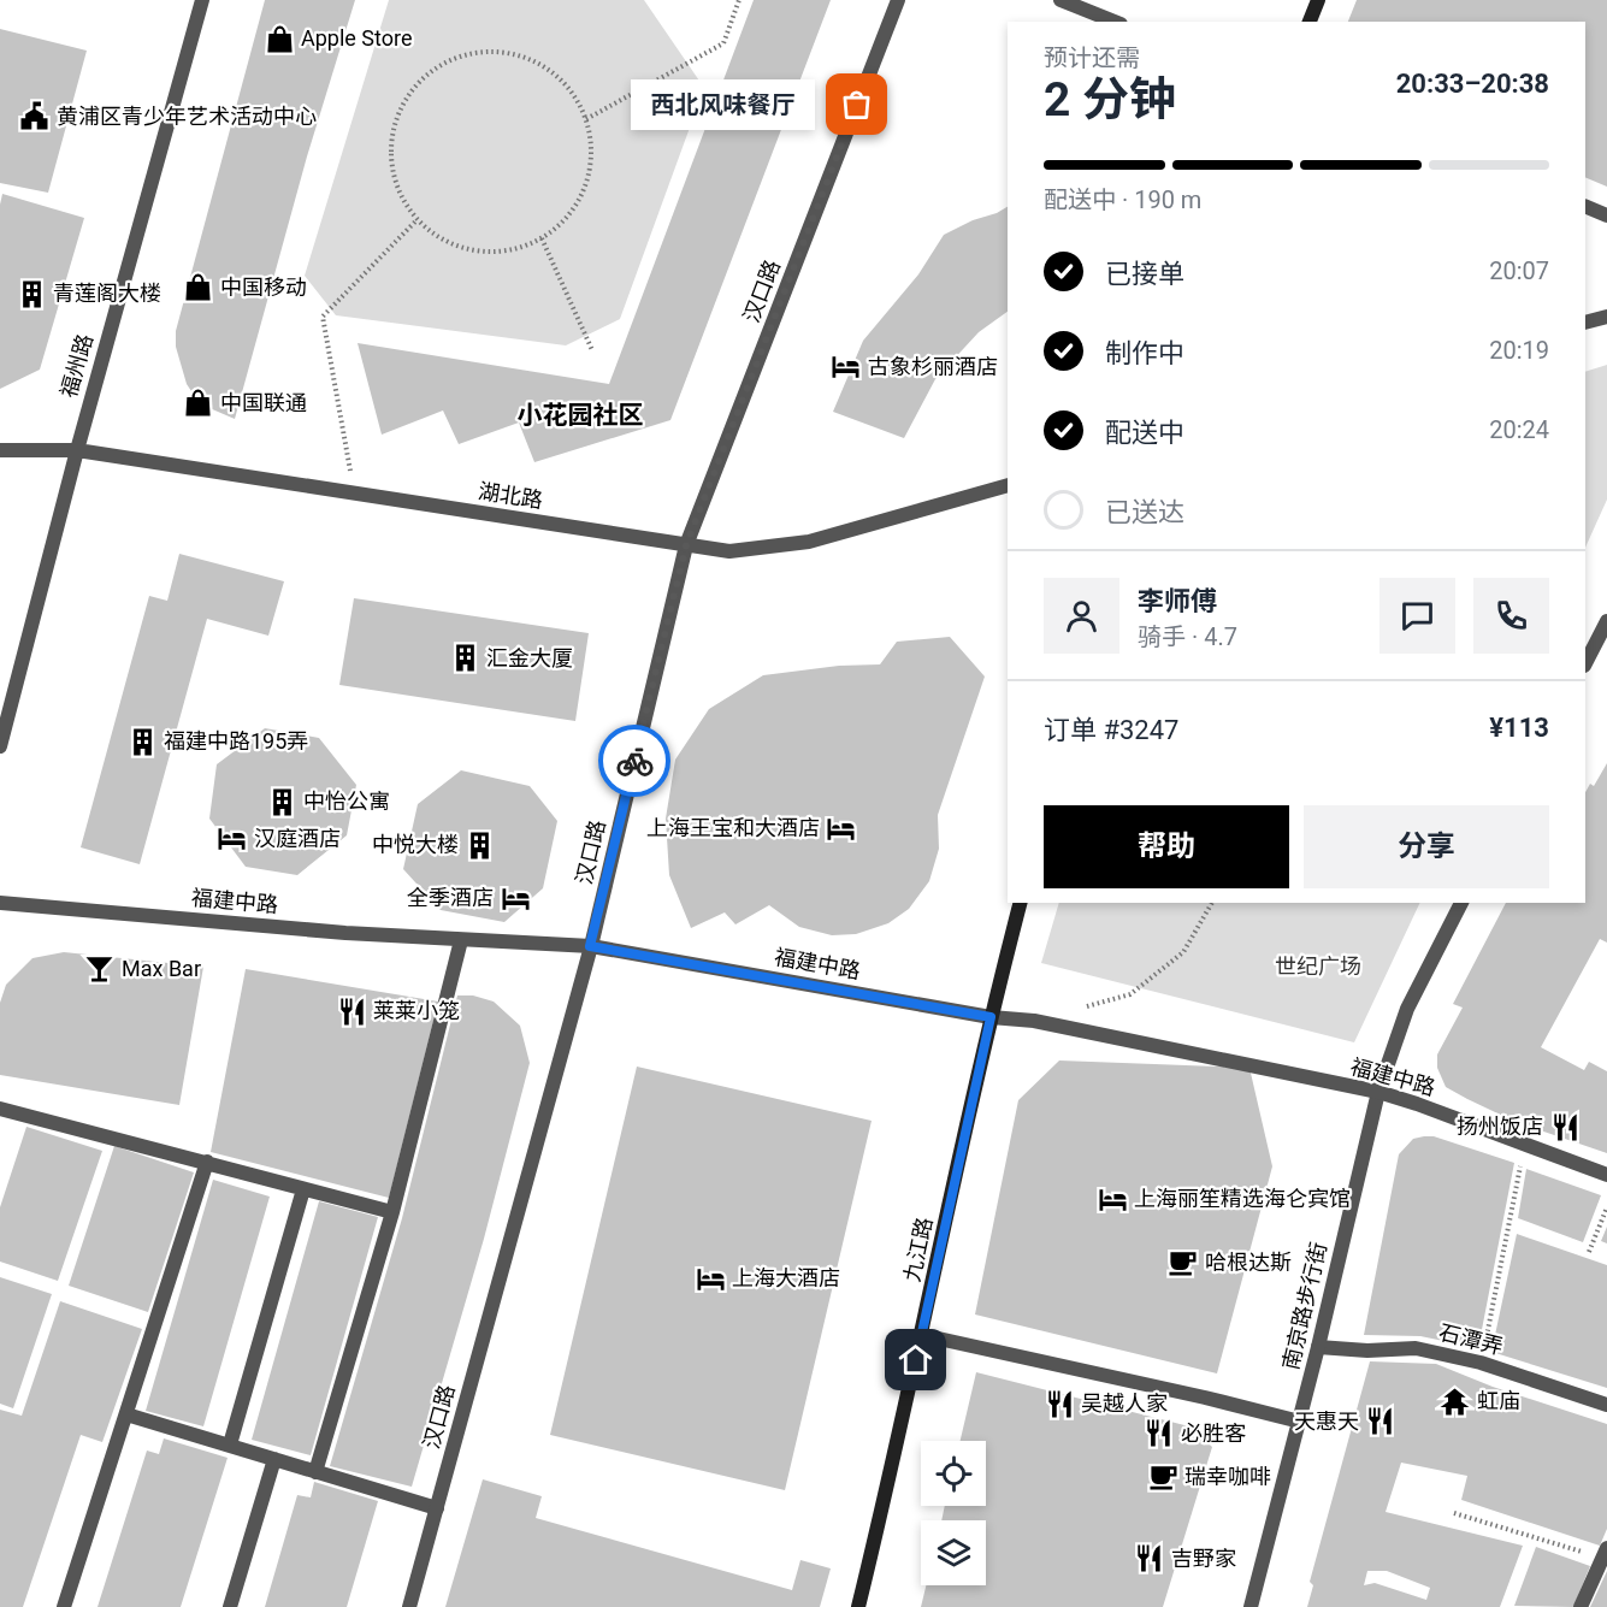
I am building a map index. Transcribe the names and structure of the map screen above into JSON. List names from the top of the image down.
{
  "streets": {
    "main road": ["九江路"],
    "street": [
      "汉口路",
      "福州路",
      "湖北路",
      "福建中路",
      "南京路步行街",
      "石潭弄"
    ]
  },
  "crossings": [
    ["汉口路", "湖北路"],
    ["汉口路", "福建中路"],
    ["福州路", "湖北路"],
    ["福建中路", "九江路"],
    ["福建中路", "南京路步行街"],
    ["南京路步行街", "石潭弄"]
  ],
  "districts": ["小花园社区"],
  "parks": ["世纪广场"],
  "places": {
    "shop": ["Apple Store", "中国移动", "中国联通"],
    "other": ["西北风味餐厅"],
    "public building": ["黄浦区青少年艺术活动中心"],
    "building": [
      "青莲阁大楼",
      "汇金大厦",
      "福建中路195弄",
      "中怡公寓",
      "中悦大楼"
    ],
    "hotel": [
      "古象杉丽酒店",
      "上海王宝和大酒店",
      "汉庭酒店",
      "全季酒店",
      "上海丽笙精选海仑宾馆",
      "上海大酒店"
    ],
    "bar": ["Max Bar"],
    "restaurant": [
      "莱莱小笼",
      "扬州饭店",
      "吴越人家",
      "天惠天",
      "必胜客",
      "吉野家"
    ],
    "cafe": ["哈根达斯", "瑞幸咖啡"],
    "temple": ["虹庙"]
  },
  "page": {
    "heading": ["2 分钟", "预计还需", "20:33–20:38"],
    "panel": [
      "李师傅",
      "骑手 · 4.7",
      "订单 #3247",
      "¥113"
    ],
    "bubble": "西北风味餐厅",
    "bar": "配送中 · 190 m",
    "list": [
      ["已接单", "20:07"],
      ["制作中", "20:19"],
      ["配送中", "20:24"],
      "已送达"
    ],
    "buttons": ["帮助", "分享"]
  }
}
